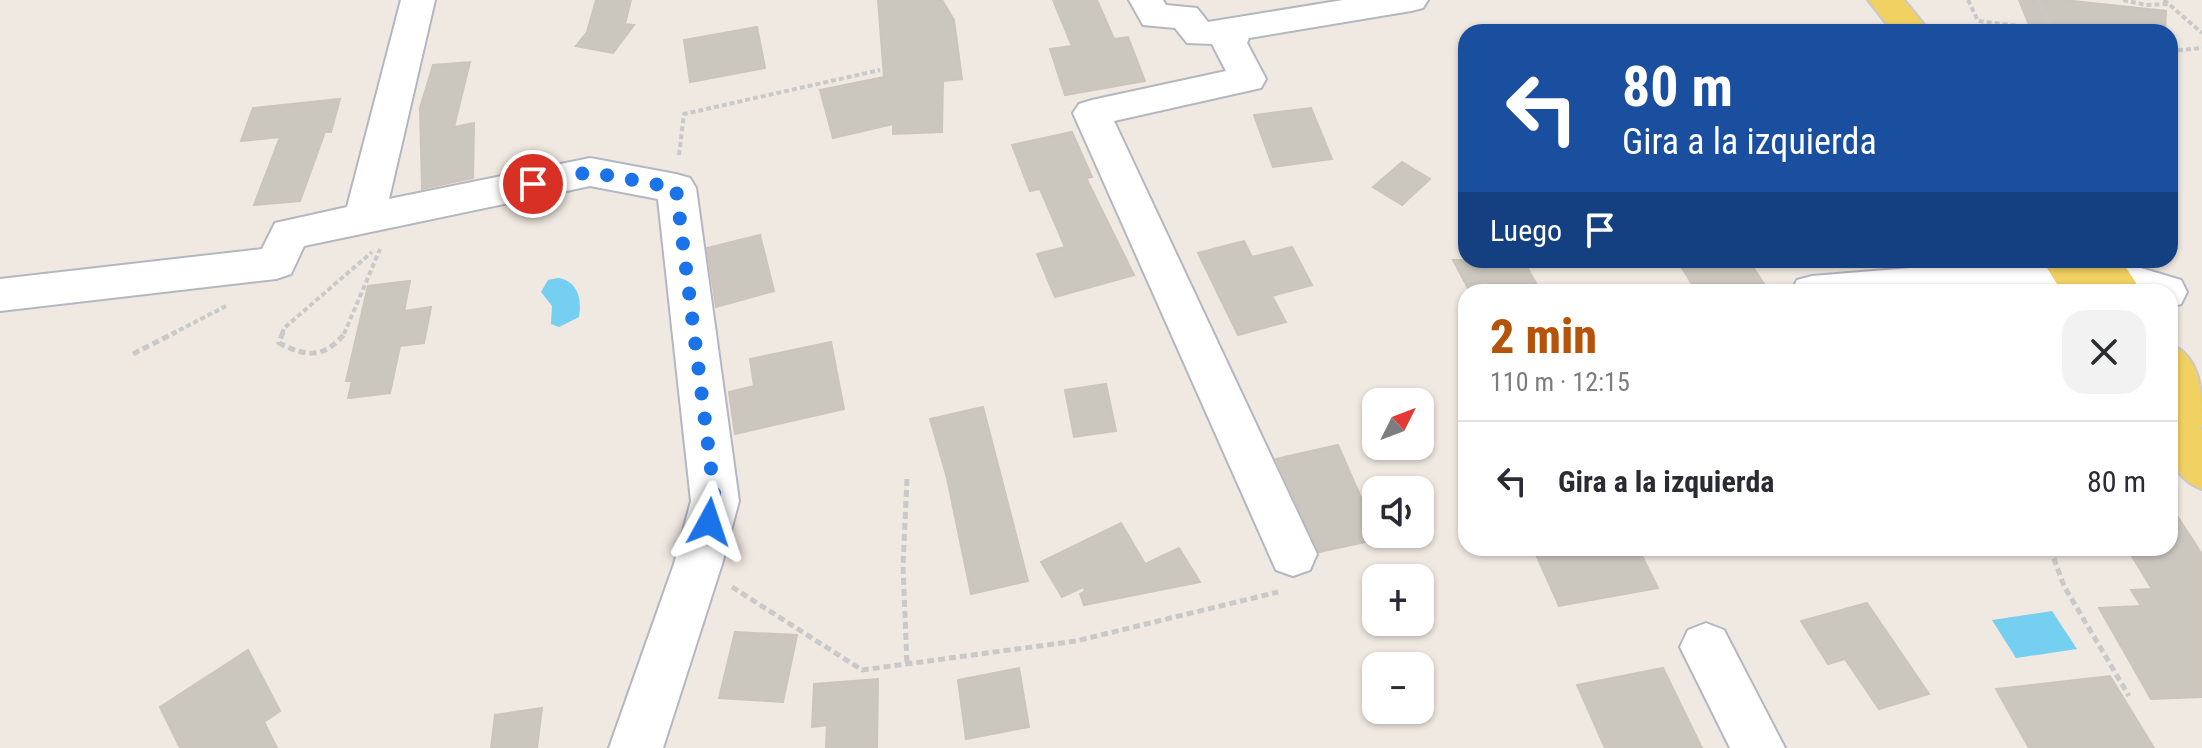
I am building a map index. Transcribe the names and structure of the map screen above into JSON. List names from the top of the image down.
{
  "north": "top right",
  "page": {
    "turn": ["80 m", "Gira a la izquierda"],
    "then": "Luego",
    "heading": ["2 min", "110 m · 12:15"],
    "map_buttons": ["+", "−"],
    "list": [
      {
        "name": "Gira a la izquierda",
        "value": "80 m"
      }
    ]
  }
}
